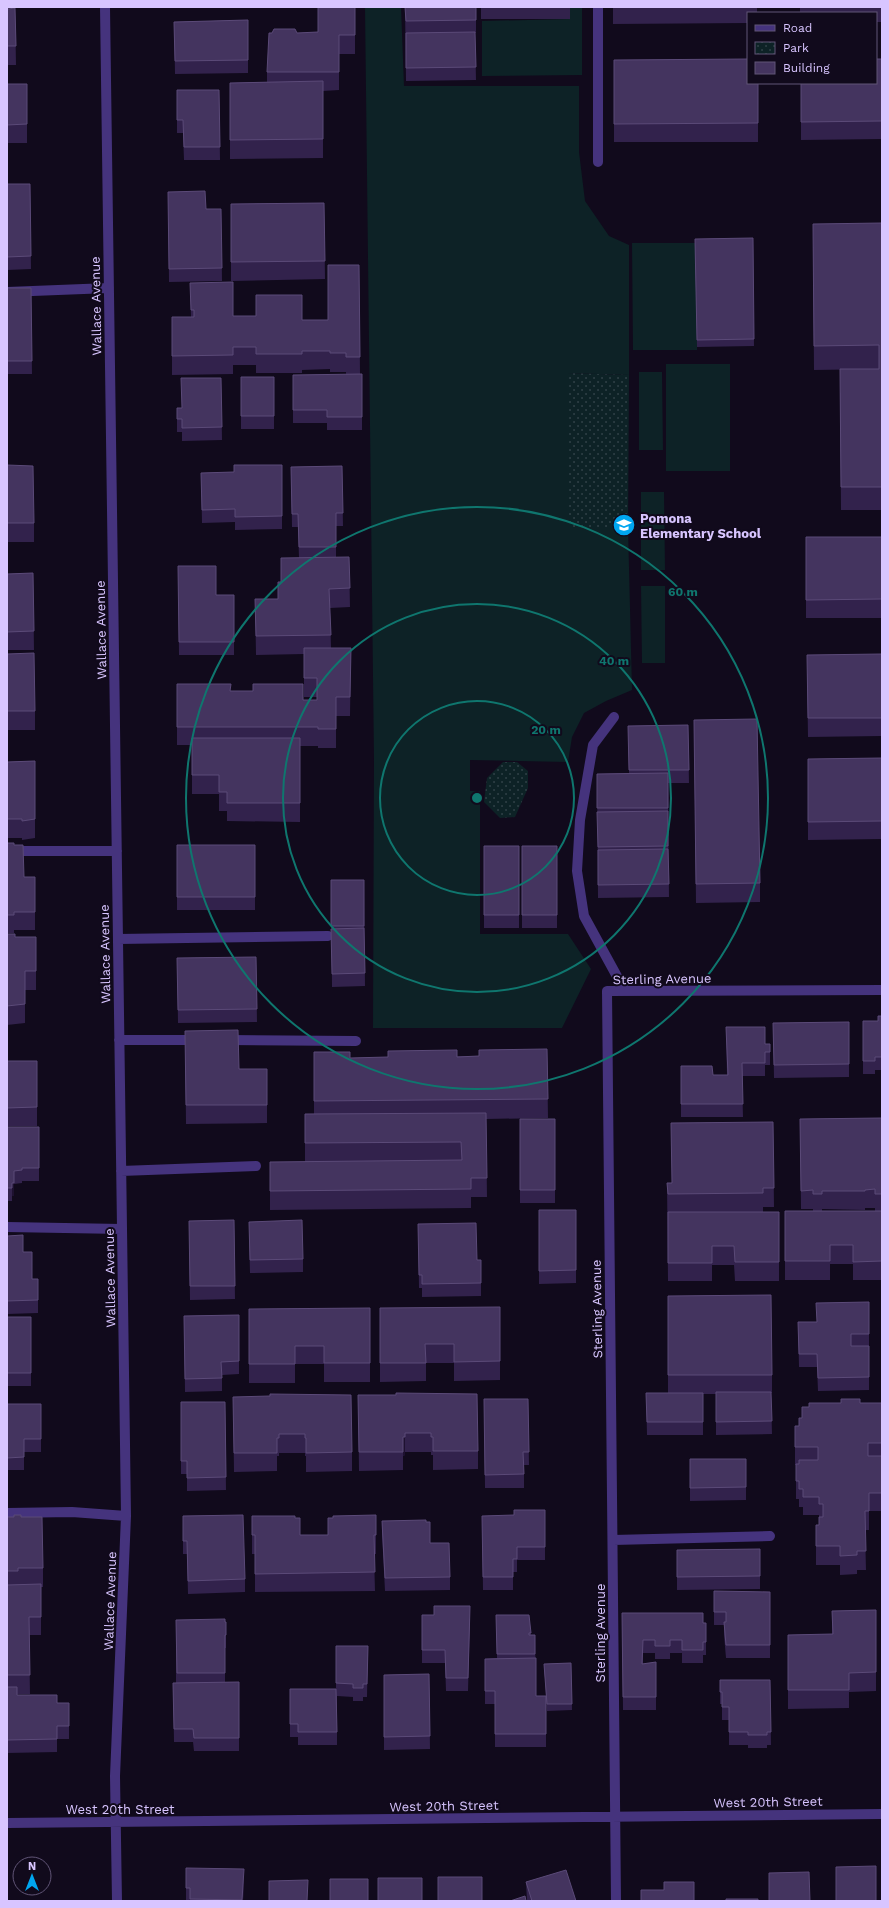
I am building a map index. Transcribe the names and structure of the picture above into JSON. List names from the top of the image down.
{
  "streets": {
    "street": ["Wallace Avenue", "Sterling Avenue", "West 20th Street"]
  },
  "crossings": [
    ["Wallace Avenue", "West 20th Street"],
    ["Sterling Avenue", "West 20th Street"]
  ],
  "places": {
    "school or university": ["Pomona Elementary School"]
  },
  "legend": ["Road", "Park", "Building"],
  "north": "top",
  "rings": ["60 m", "40 m", "20 m"]
}
